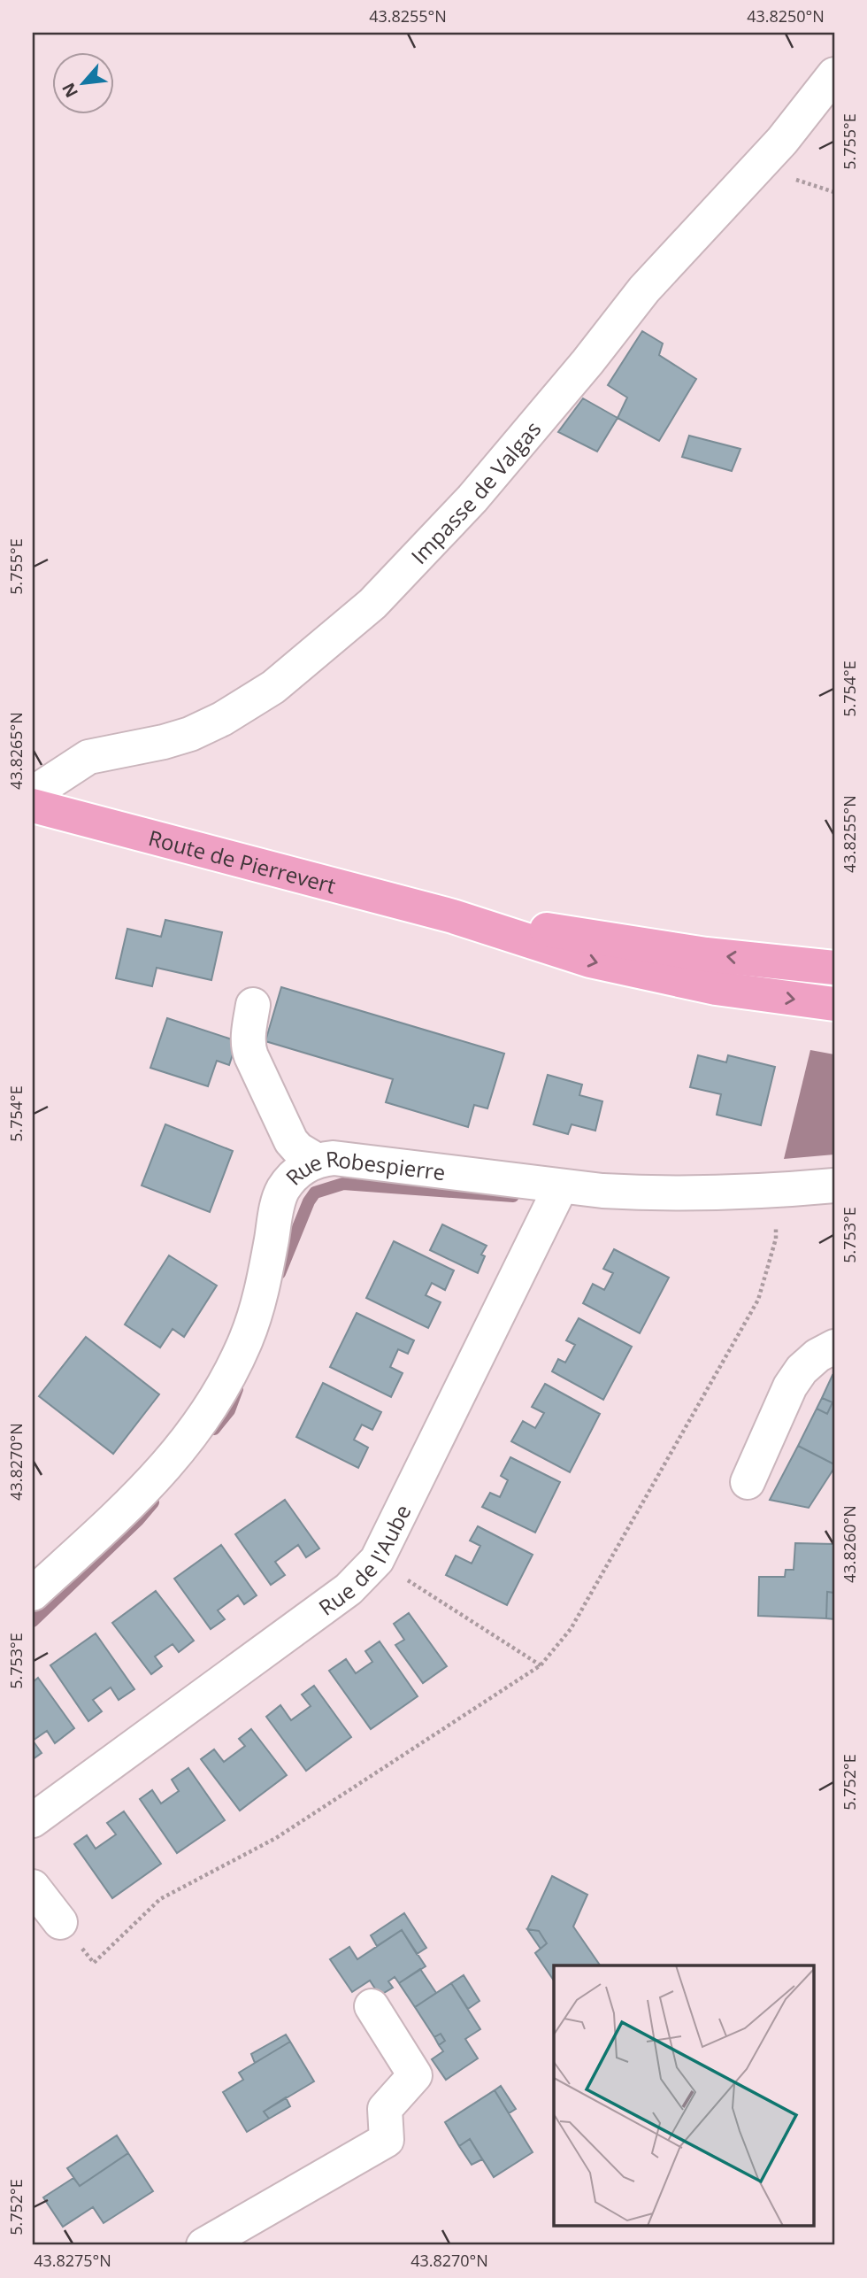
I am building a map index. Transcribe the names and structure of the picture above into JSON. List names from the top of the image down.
{
  "streets": {
    "main road": ["Route de Pierrevert"],
    "street": ["Impasse de Valgas", "Rue Robespierre", "Rue de l'Aube"]
  },
  "crossings": [
    ["Rue Robespierre", "Rue de l'Aube"]
  ],
  "north": "bottom left",
  "coordinates": [
    "43.8255°N",
    "43.8250°N",
    "5.755°E",
    "5.754°E",
    "43.8265°N",
    "5.753°E",
    "43.8270°N",
    "43.8260°N",
    "5.752°E",
    "43.8275°N"
  ]
}
